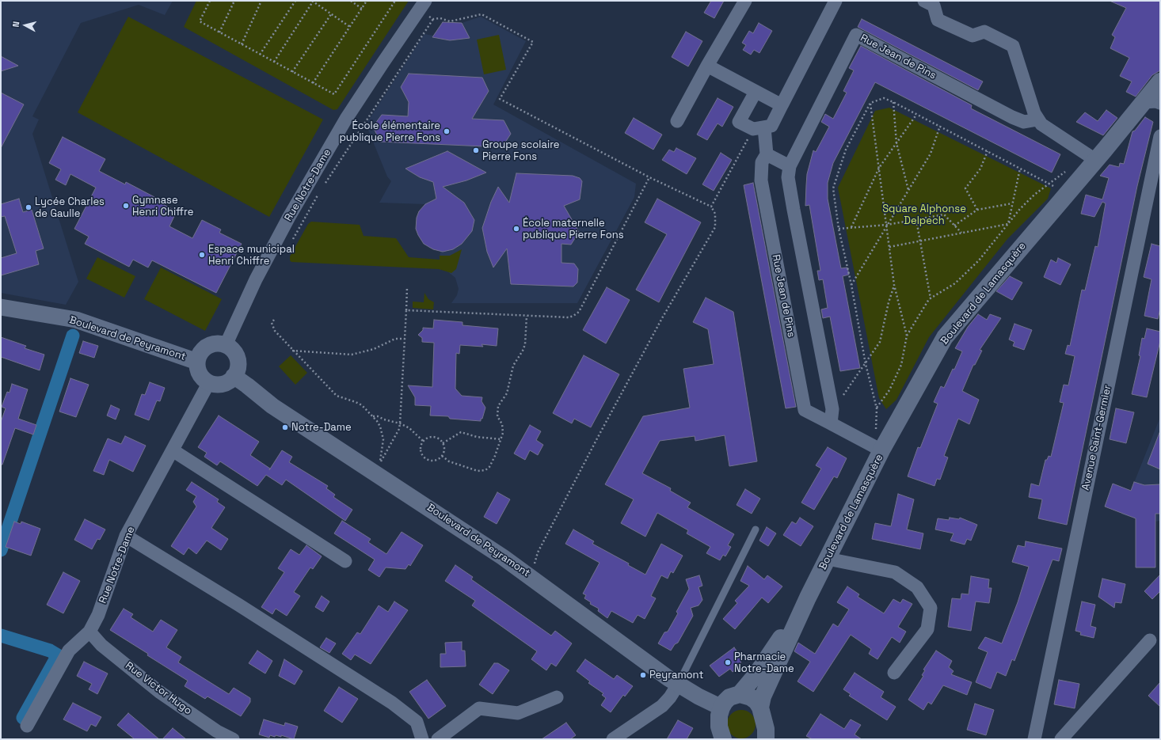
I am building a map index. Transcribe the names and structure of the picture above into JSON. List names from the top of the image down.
{
  "streets": {
    "main road": ["Boulevard de Lamasquère"],
    "street": [
      "Rue Jean de Pins",
      "Rue Notre-Dame",
      "Boulevard de Peyramont",
      "Avenue Saint-Germier",
      "Rue Victor Hugo"
    ]
  },
  "crossings": [
    ["Rue Jean de Pins", "Boulevard de Lamasquère"],
    ["Rue Notre-Dame", "Boulevard de Peyramont"],
    ["Rue Notre-Dame", "Rue Victor Hugo"]
  ],
  "parks": ["Square Alphonse Delpech"],
  "places": [
    "École élémentaire publique Pierre Fons",
    "Groupe scolaire Pierre Fons",
    "Gymnase Henri Chiffre",
    "Lycée Charles de Gaulle",
    "École maternelle publique Pierre Fons",
    "Espace municipal Henri Chiffre",
    "Notre-Dame",
    "Pharmacie Notre-Dame",
    "Peyramont"
  ],
  "north": "left"
}
